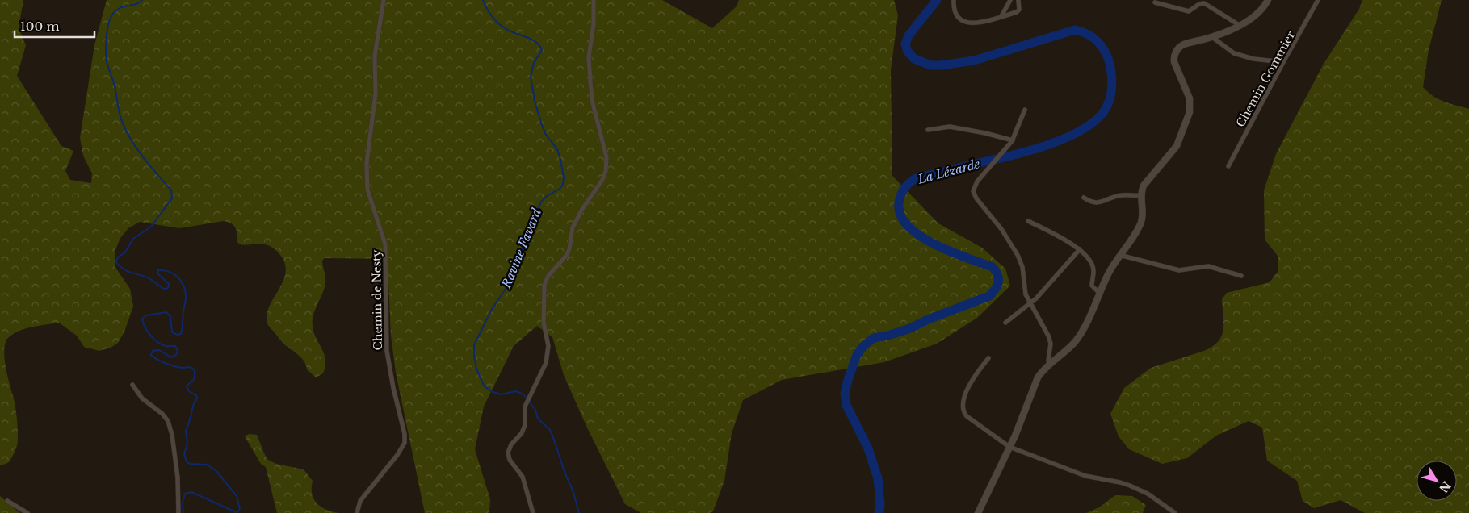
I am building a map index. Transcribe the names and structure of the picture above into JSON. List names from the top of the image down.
{
  "streets": {
    "street": ["Chemin Gommier", "Chemin de Nesty"]
  },
  "water": ["La Lézarde", "Ravine Favard"],
  "scale_bar": "100 m",
  "north": "bottom right"
}
